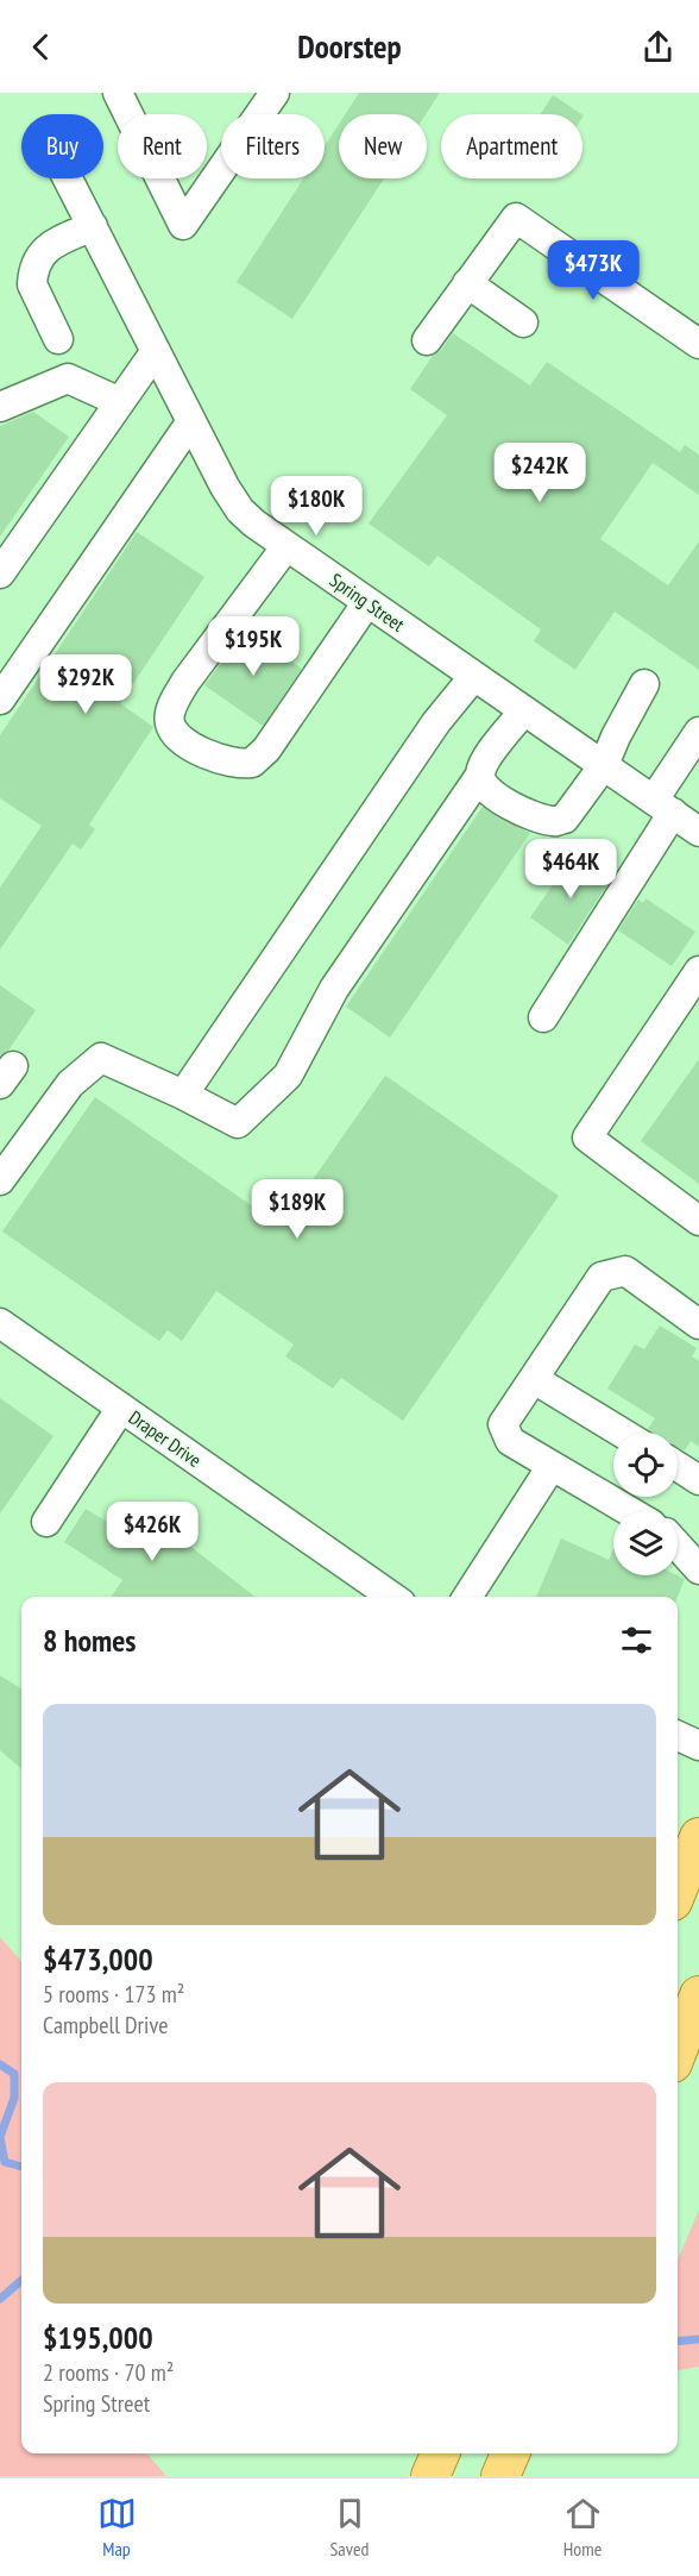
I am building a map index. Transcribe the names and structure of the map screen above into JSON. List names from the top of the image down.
{
  "streets": {
    "street": ["Spring Street", "Draper Drive"]
  },
  "page": {
    "header": "Doorstep",
    "chip": [
      "Buy",
      "Rent",
      "Filters",
      "New",
      "Apartment"
    ],
    "price": [
      "$473K",
      "$242K",
      "$180K",
      "$195K",
      "$292K",
      "$464K",
      "$189K",
      "$426K"
    ],
    "heading": "8 homes",
    "list": [
      {
        "name": "$473,000",
        "note": "5 rooms · 173 m² · Campbell Drive"
      },
      {
        "name": "$195,000",
        "note": "2 rooms · 70 m² · Spring Street"
      }
    ],
    "tabs": ["Map", "Saved", "Home"]
  }
}
